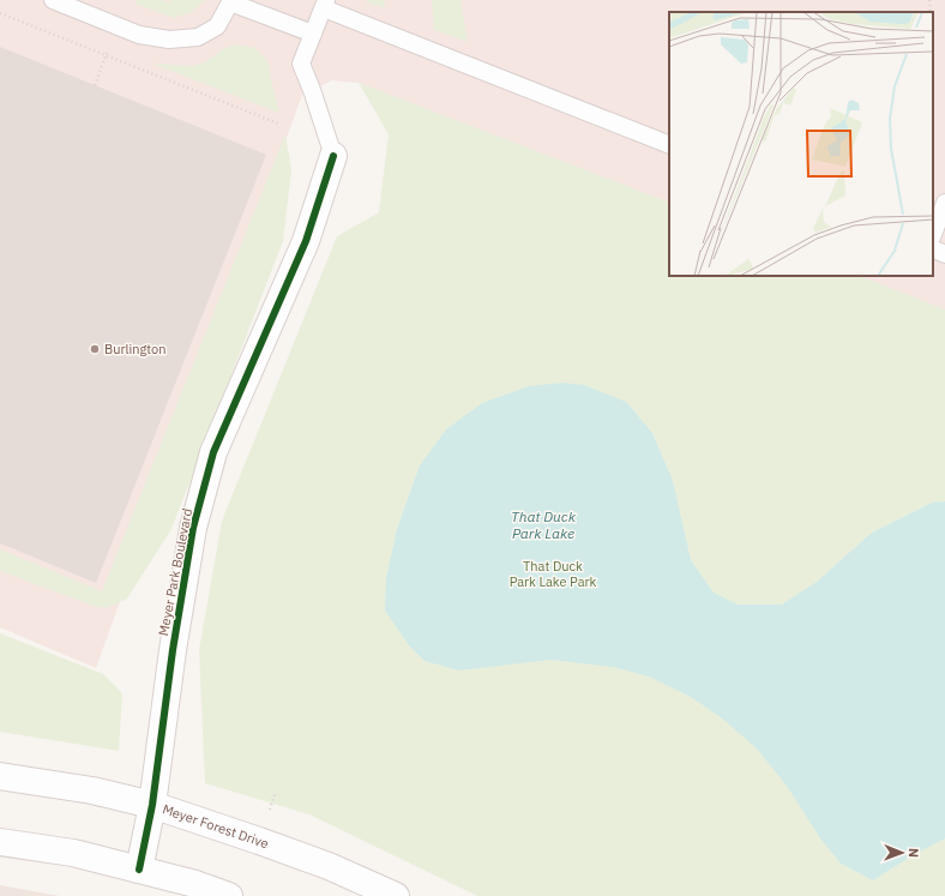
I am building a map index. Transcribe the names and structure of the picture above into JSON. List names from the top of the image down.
{
  "streets": {
    "street": ["Meyer Park Boulevard", "Meyer Forest Drive"]
  },
  "crossings": [
    ["Meyer Park Boulevard", "Meyer Forest Drive"]
  ],
  "water": ["That Duck Park Lake"],
  "parks": ["That Duck Park Lake Park"],
  "places": ["Burlington"],
  "north": "right"
}
